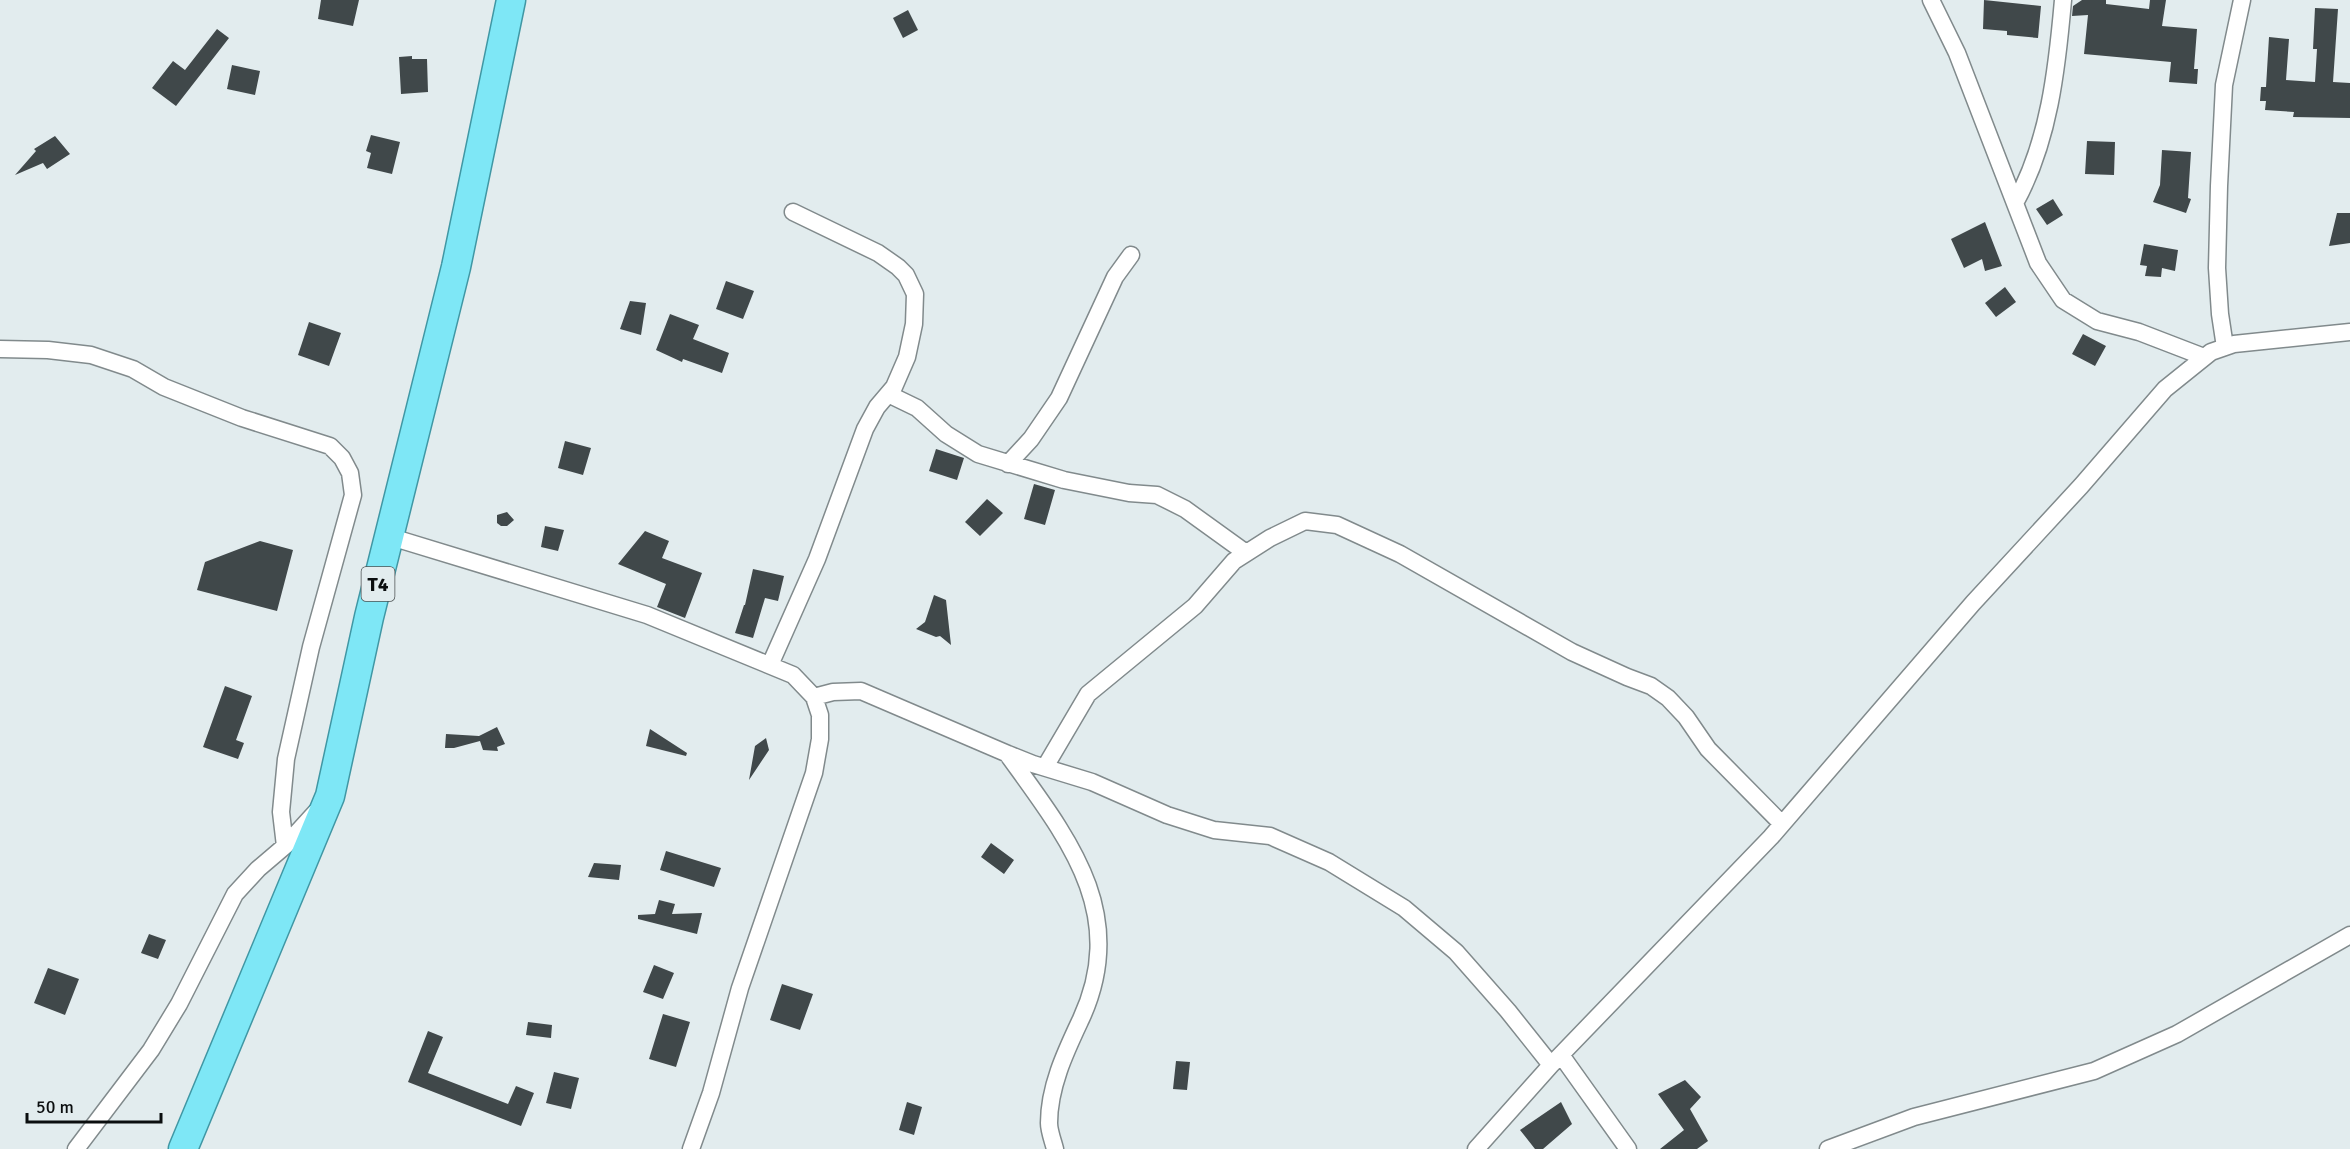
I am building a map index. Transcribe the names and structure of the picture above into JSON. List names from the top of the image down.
{
  "streets": {
    "highway": ["T4"]
  },
  "scale_bar": "50 m"
}
